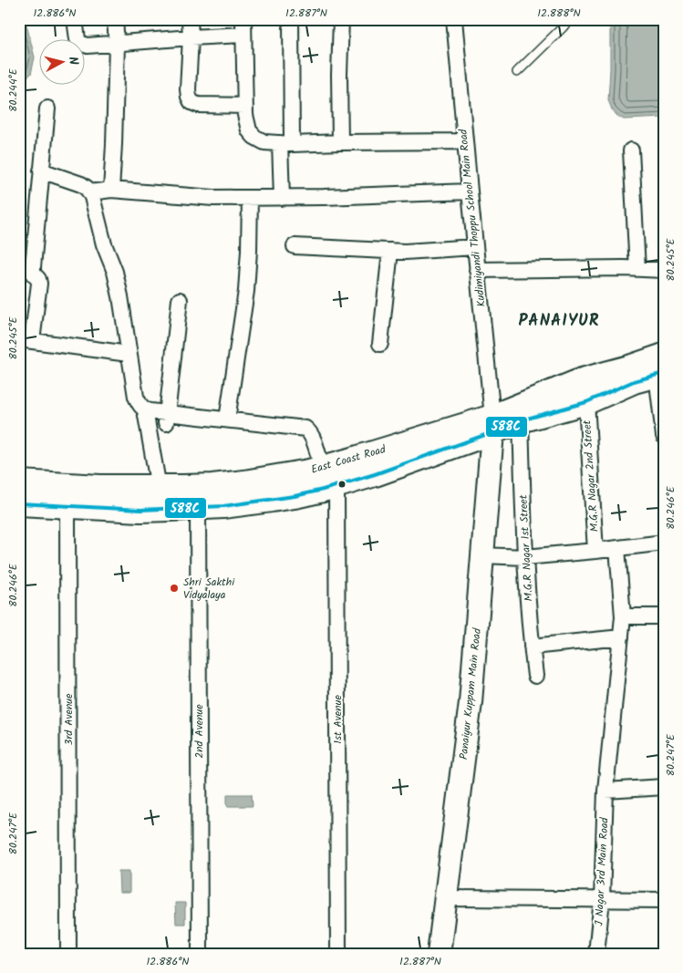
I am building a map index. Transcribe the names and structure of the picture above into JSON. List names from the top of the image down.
{
  "streets": {
    "main road": ["East Coast Road"],
    "street": [
      "Kudimiyandi Thoppu School Main Road",
      "M.G.R Nagar 2nd Street",
      "M.G.R Nagar 1st Street",
      "Panaiyur Kuppam Main Road",
      "3rd Avenue",
      "1st Avenue",
      "2nd Avenue",
      "J Nagar 3rd Main Road"
    ]
  },
  "crossings": [
    ["Kudimiyandi Thoppu School Main Road", "East Coast Road"],
    ["Kudimiyandi Thoppu School Main Road", "Panaiyur Kuppam Main Road"],
    ["East Coast Road", "M.G.R Nagar 2nd Street"],
    ["East Coast Road", "M.G.R Nagar 1st Street"],
    ["East Coast Road", "Panaiyur Kuppam Main Road"],
    ["East Coast Road", "3rd Avenue"],
    ["East Coast Road", "1st Avenue"],
    ["East Coast Road", "2nd Avenue"]
  ],
  "districts": ["PANAIYUR"],
  "places": ["Shri Sakthi Vidyalaya"],
  "lines": ["transit line 588C"],
  "north": "right",
  "coordinates": [
    "12.886°N",
    "12.887°N",
    "12.888°N",
    "80.244°E",
    "80.245°E",
    "80.246°E",
    "80.247°E"
  ]
}
